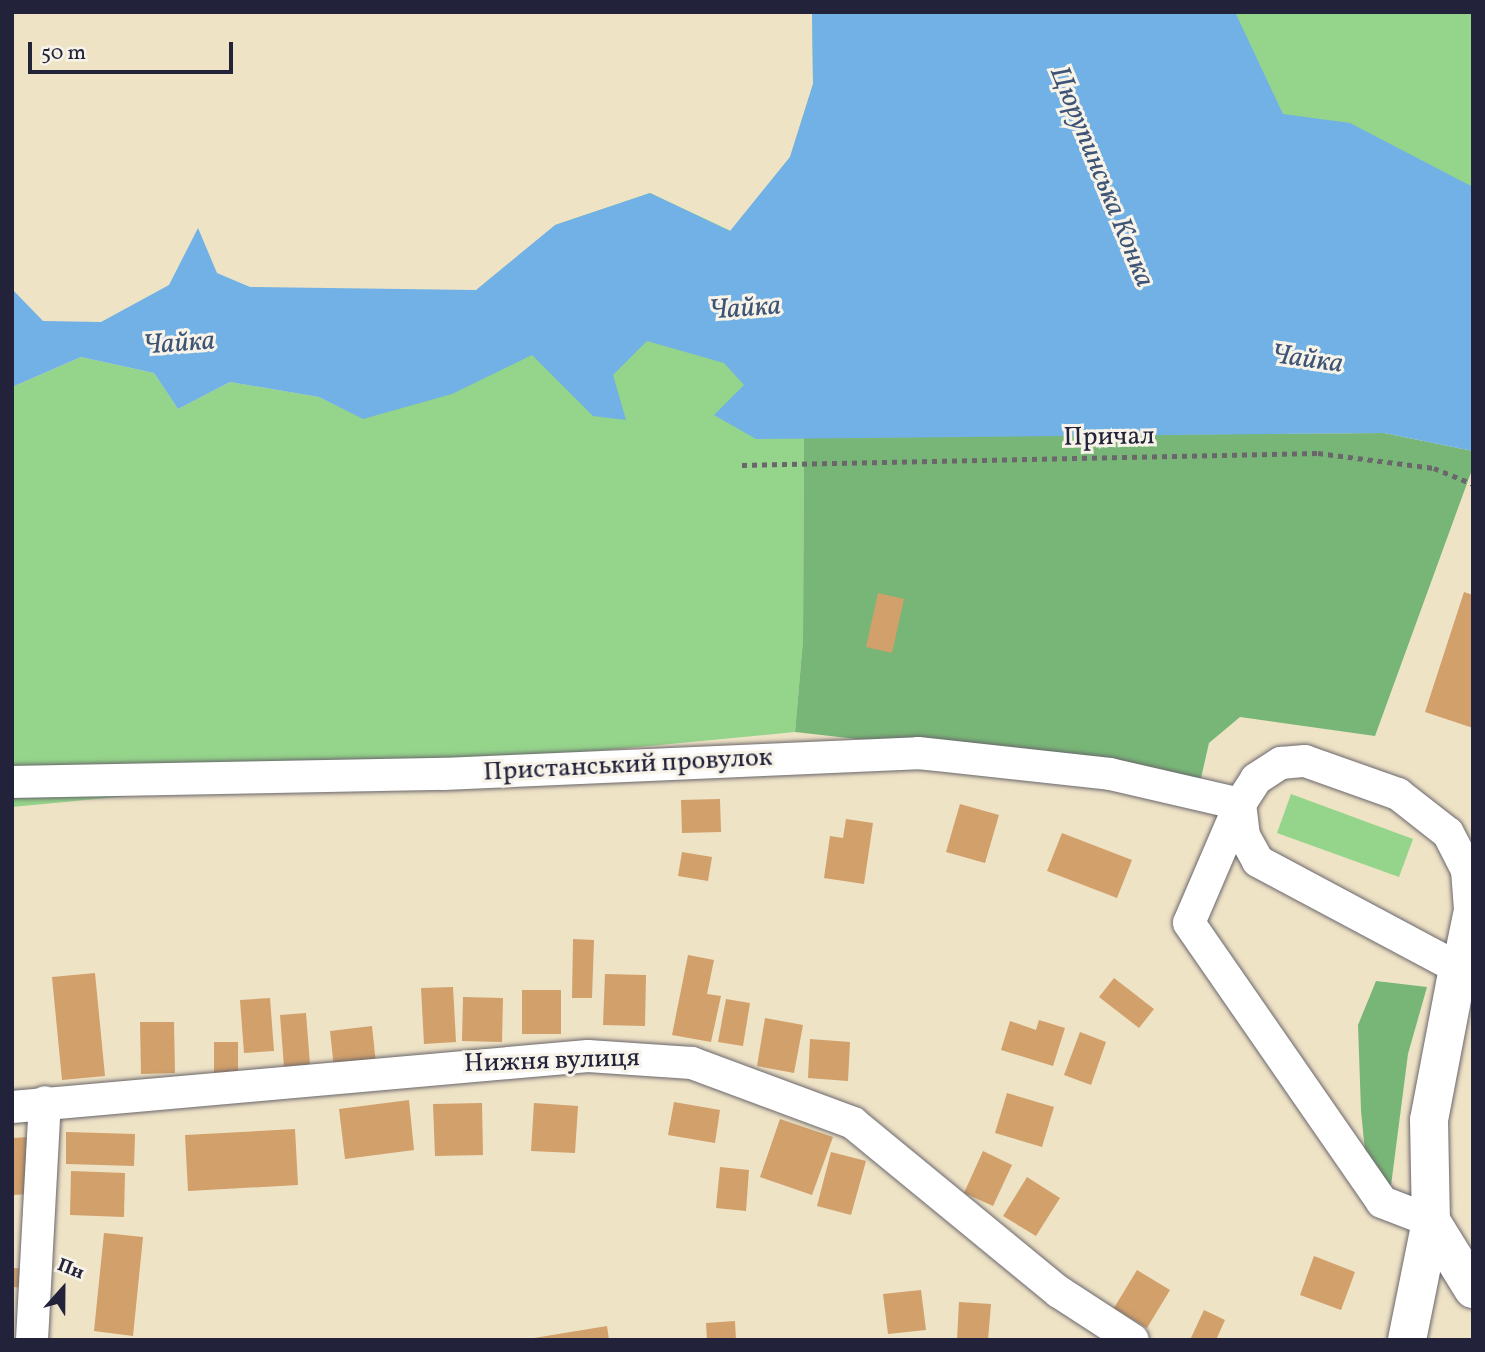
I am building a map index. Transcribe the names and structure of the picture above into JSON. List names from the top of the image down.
{
  "streets": {
    "street": ["Пристанський провулок", "Нижня вулиця"],
    "path": ["Причал"]
  },
  "water": ["Цюрупинська Конка", "Чайка"],
  "scale_bar": "50 m",
  "north": "top"
}
